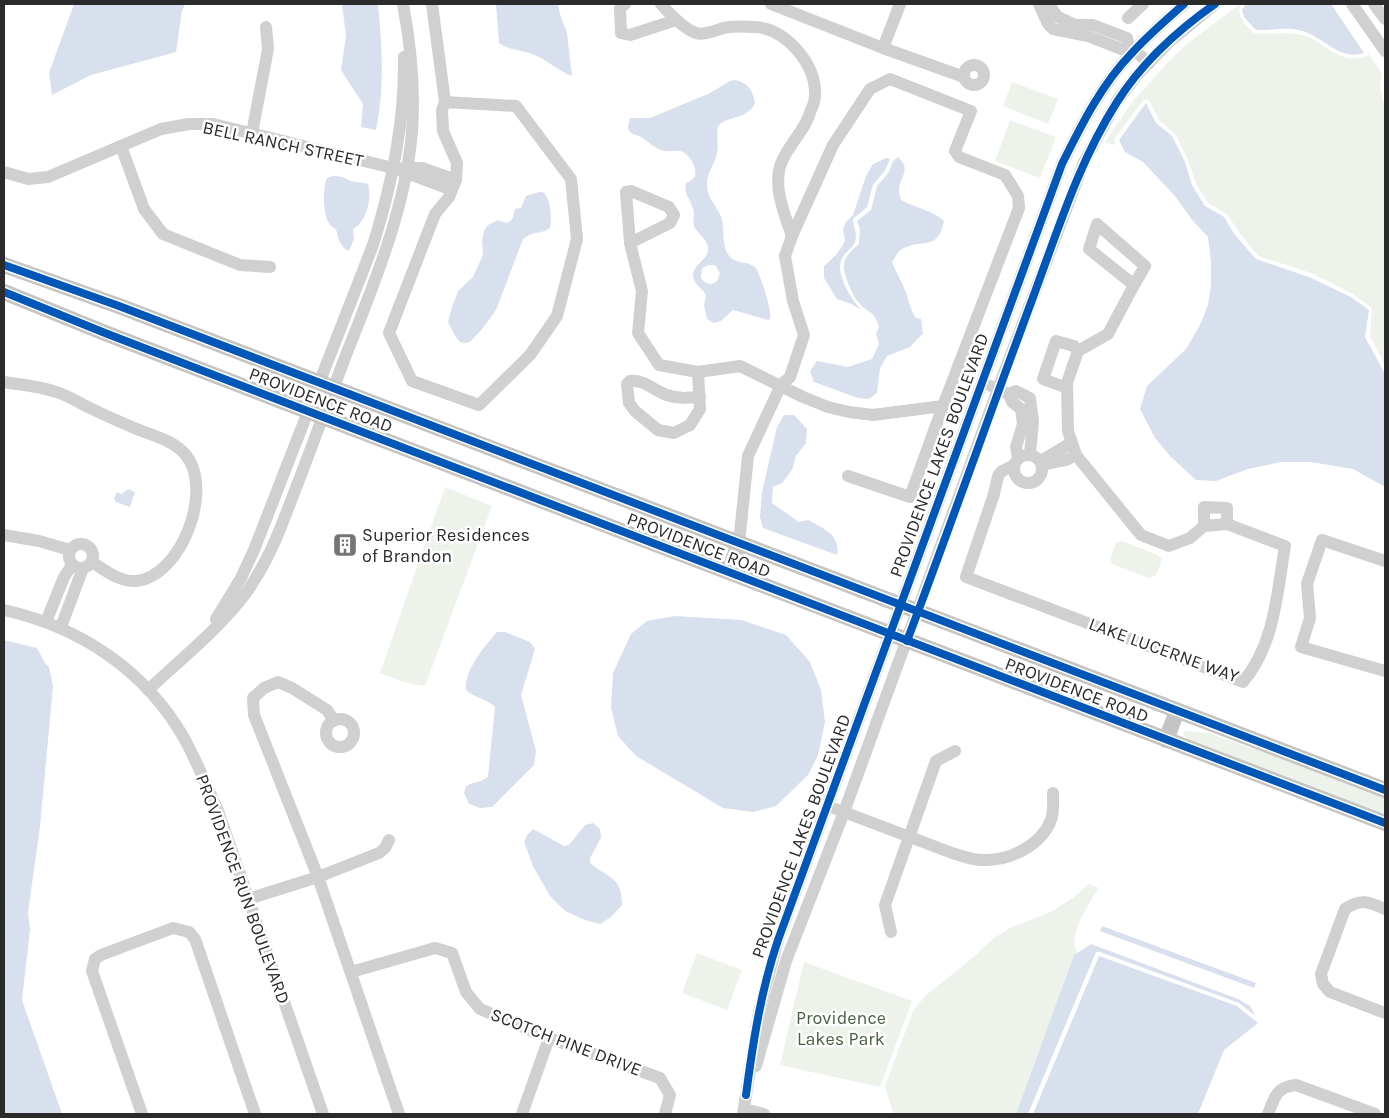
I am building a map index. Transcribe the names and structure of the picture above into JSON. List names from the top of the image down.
{
  "streets": {
    "main road": ["PROVIDENCE ROAD"],
    "street": [
      "BELL RANCH STREET",
      "PROVIDENCE LAKES BOULEVARD",
      "LAKE LUCERNE WAY",
      "PROVIDENCE RUN BOULEVARD",
      "SCOTCH PINE DRIVE"
    ]
  },
  "crossings": [
    ["PROVIDENCE ROAD", "PROVIDENCE LAKES BOULEVARD"]
  ],
  "parks": ["Providence Lakes Park"],
  "places": {
    "building": ["Superior Residences of Brandon"]
  }
}
